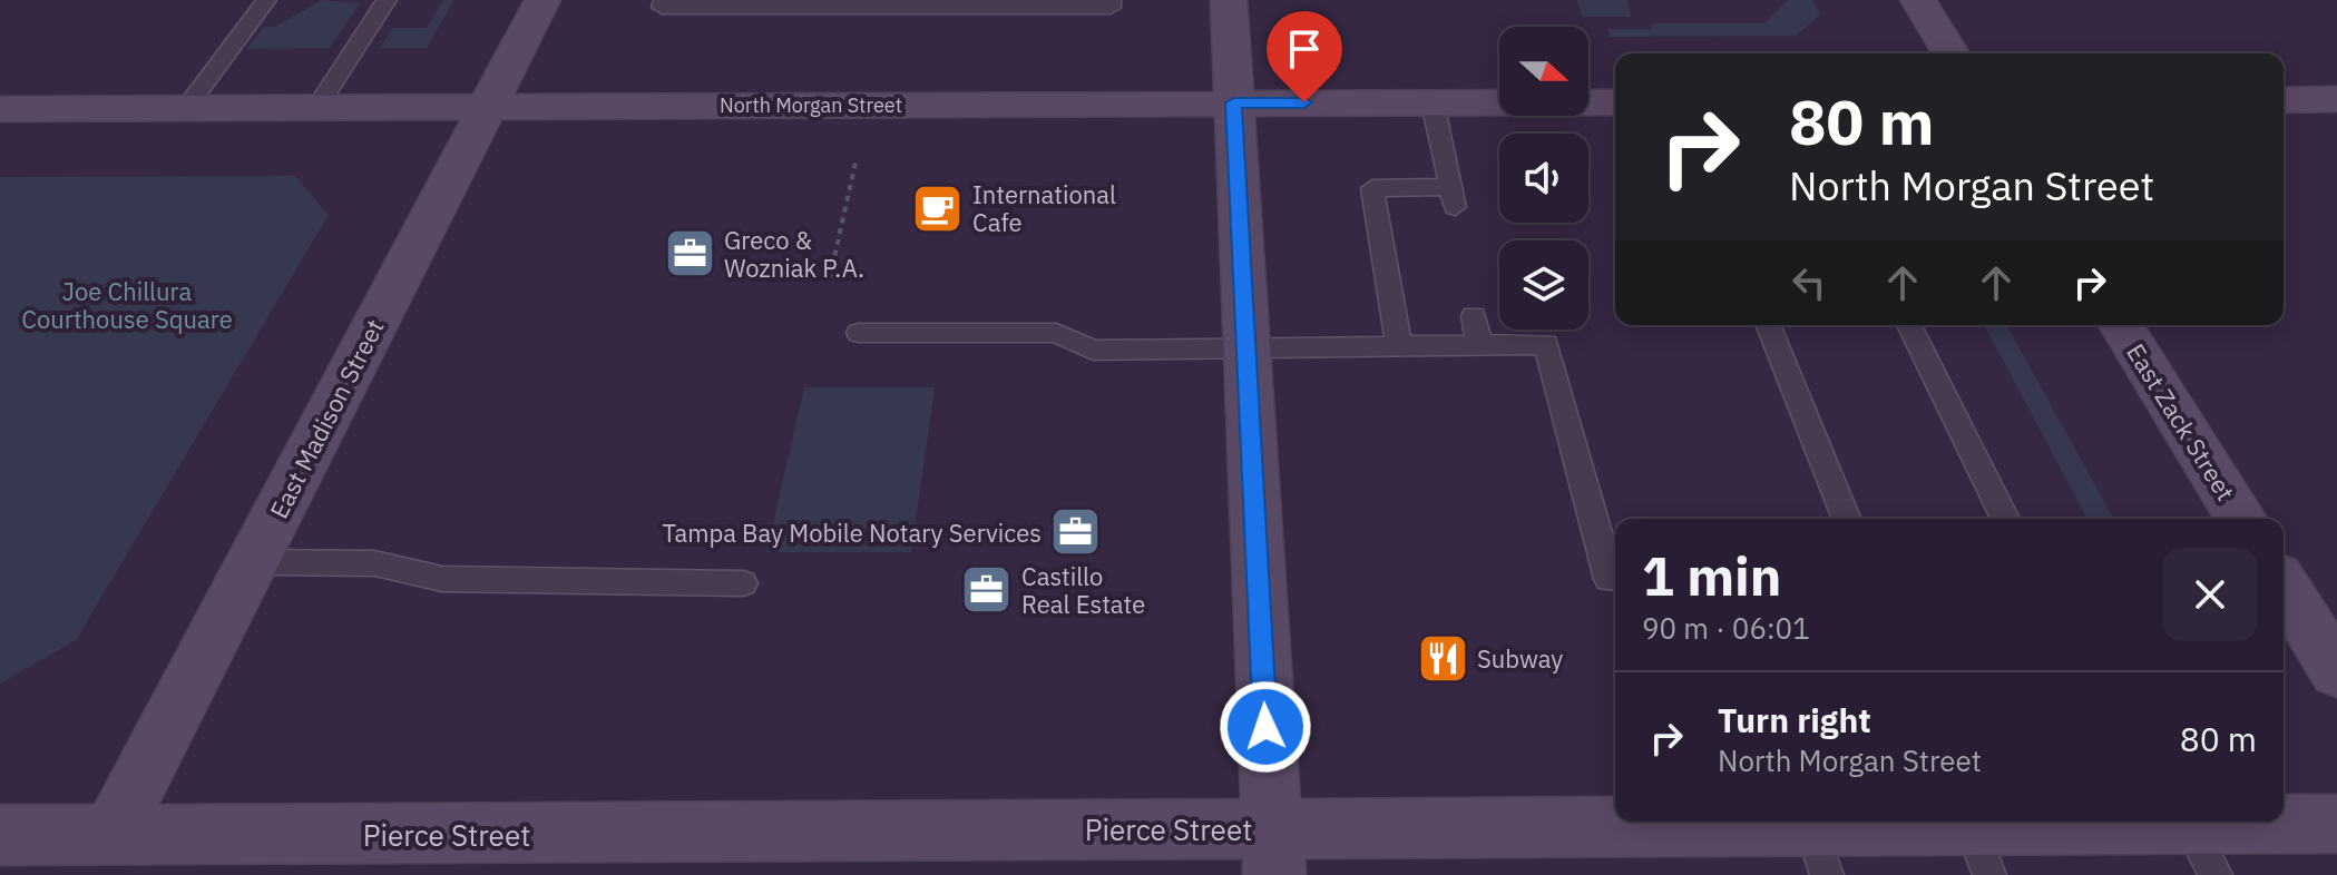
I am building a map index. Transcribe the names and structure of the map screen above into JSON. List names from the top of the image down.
{
  "streets": {
    "street": [
      "North Morgan Street",
      "East Madison Street",
      "East Zack Street",
      "Pierce Street"
    ]
  },
  "crossings": [
    ["North Morgan Street", "East Madison Street"],
    ["East Madison Street", "Pierce Street"]
  ],
  "parks": ["Joe Chillura Courthouse Square"],
  "places": {
    "cafe": ["International Cafe"],
    "office": ["Greco & Wozniak P.A.", "Tampa Bay Mobile Notary Services", "Castillo Real Estate"],
    "restaurant": ["Subway"]
  },
  "north": "right",
  "page": {
    "turn": ["80 m", "North Morgan Street"],
    "heading": ["1 min", "90 m · 06:01"],
    "list": [
      {
        "name": "Turn right",
        "note": "North Morgan Street",
        "value": "80 m"
      }
    ]
  }
}
